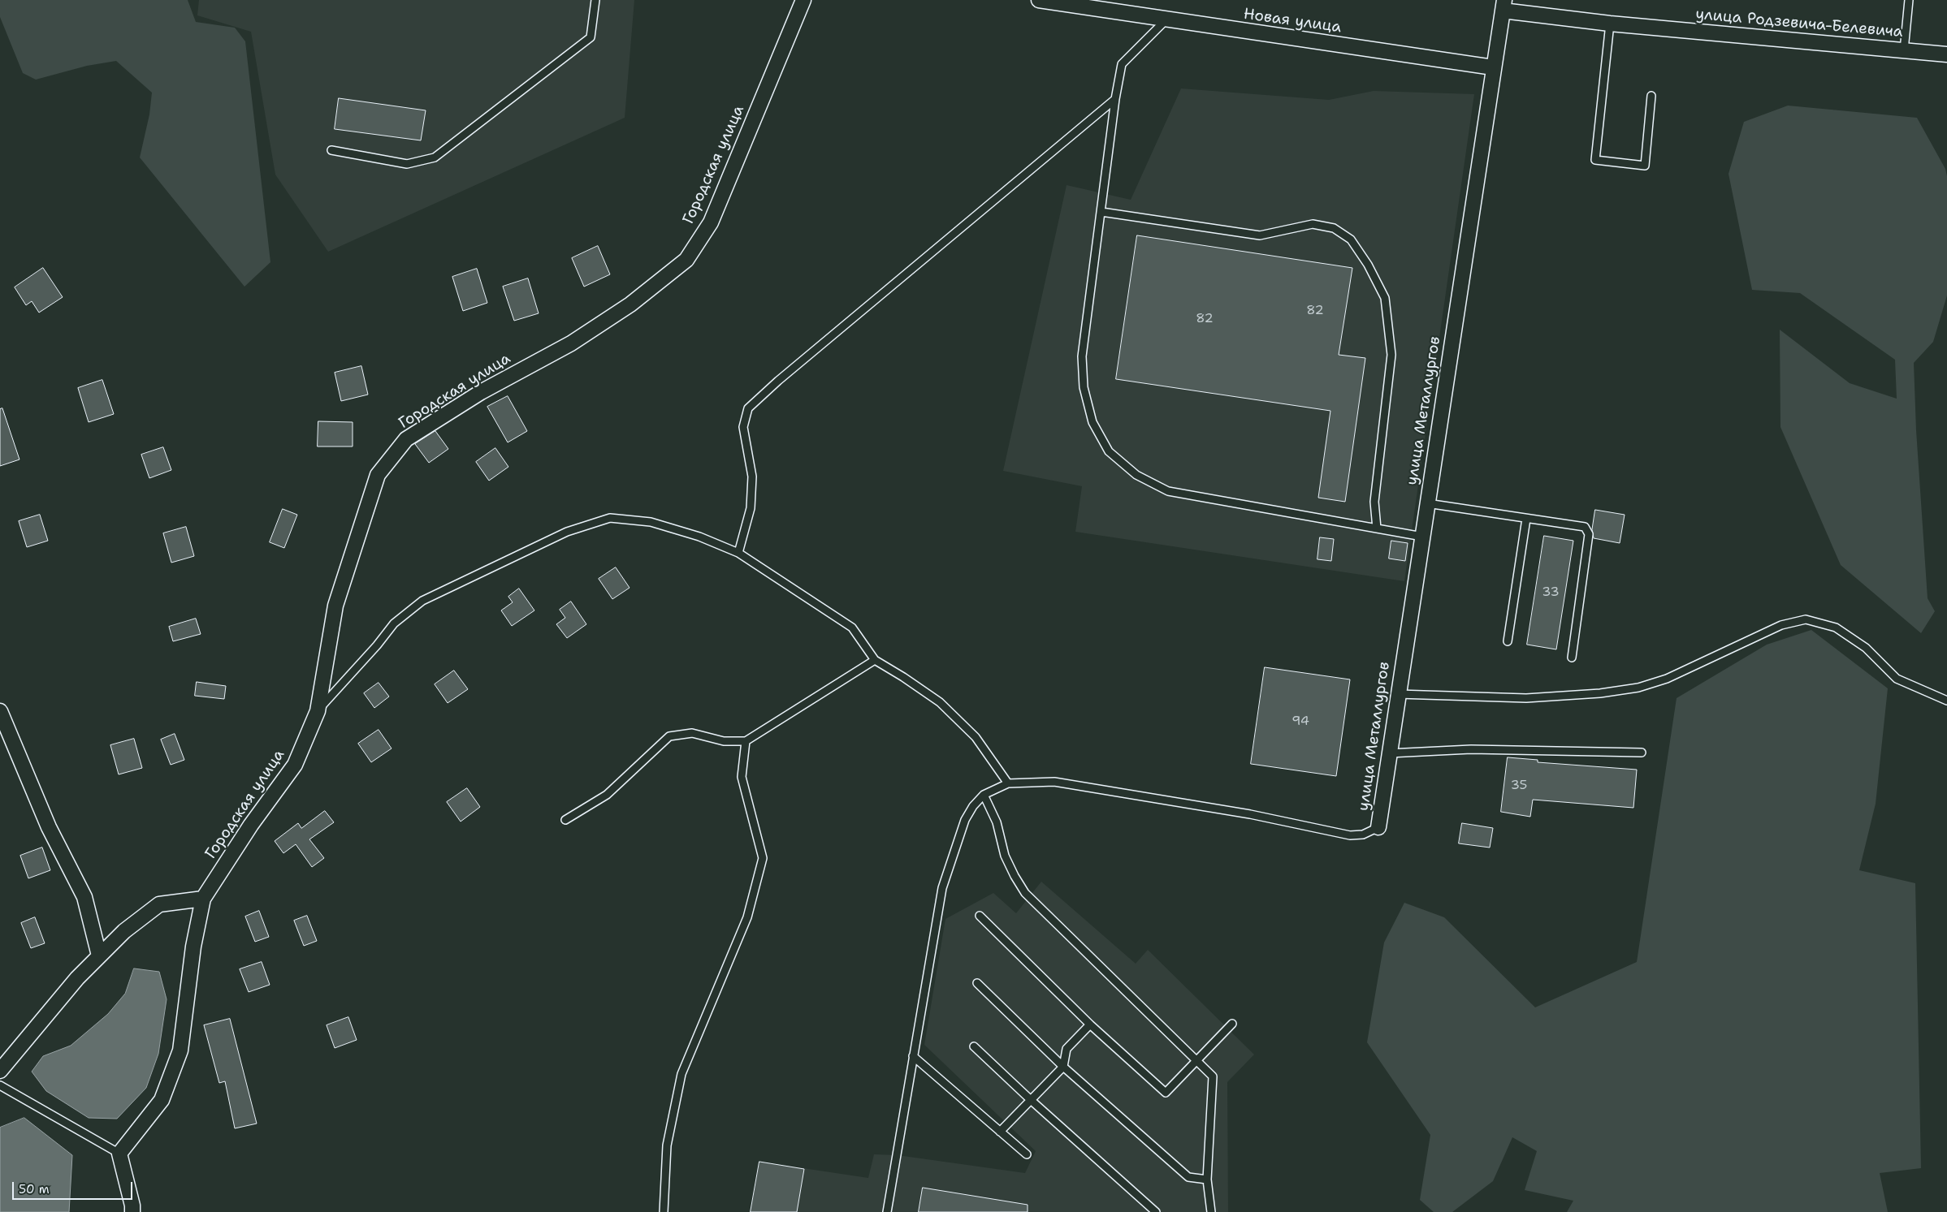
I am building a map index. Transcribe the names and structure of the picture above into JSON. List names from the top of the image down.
{
  "streets": {
    "street": [
      "Новая улица",
      "улица Родзевича-Белевича",
      "Городская улица",
      "улица Металлургов"
    ]
  },
  "crossings": [
    ["Новая улица", "улица Металлургов"],
    ["улица Родзевича-Белевича", "улица Металлургов"]
  ],
  "house_numbers": [
    "82",
    "82",
    "33",
    "94",
    "35"
  ],
  "scale_bar": "50 m"
}
